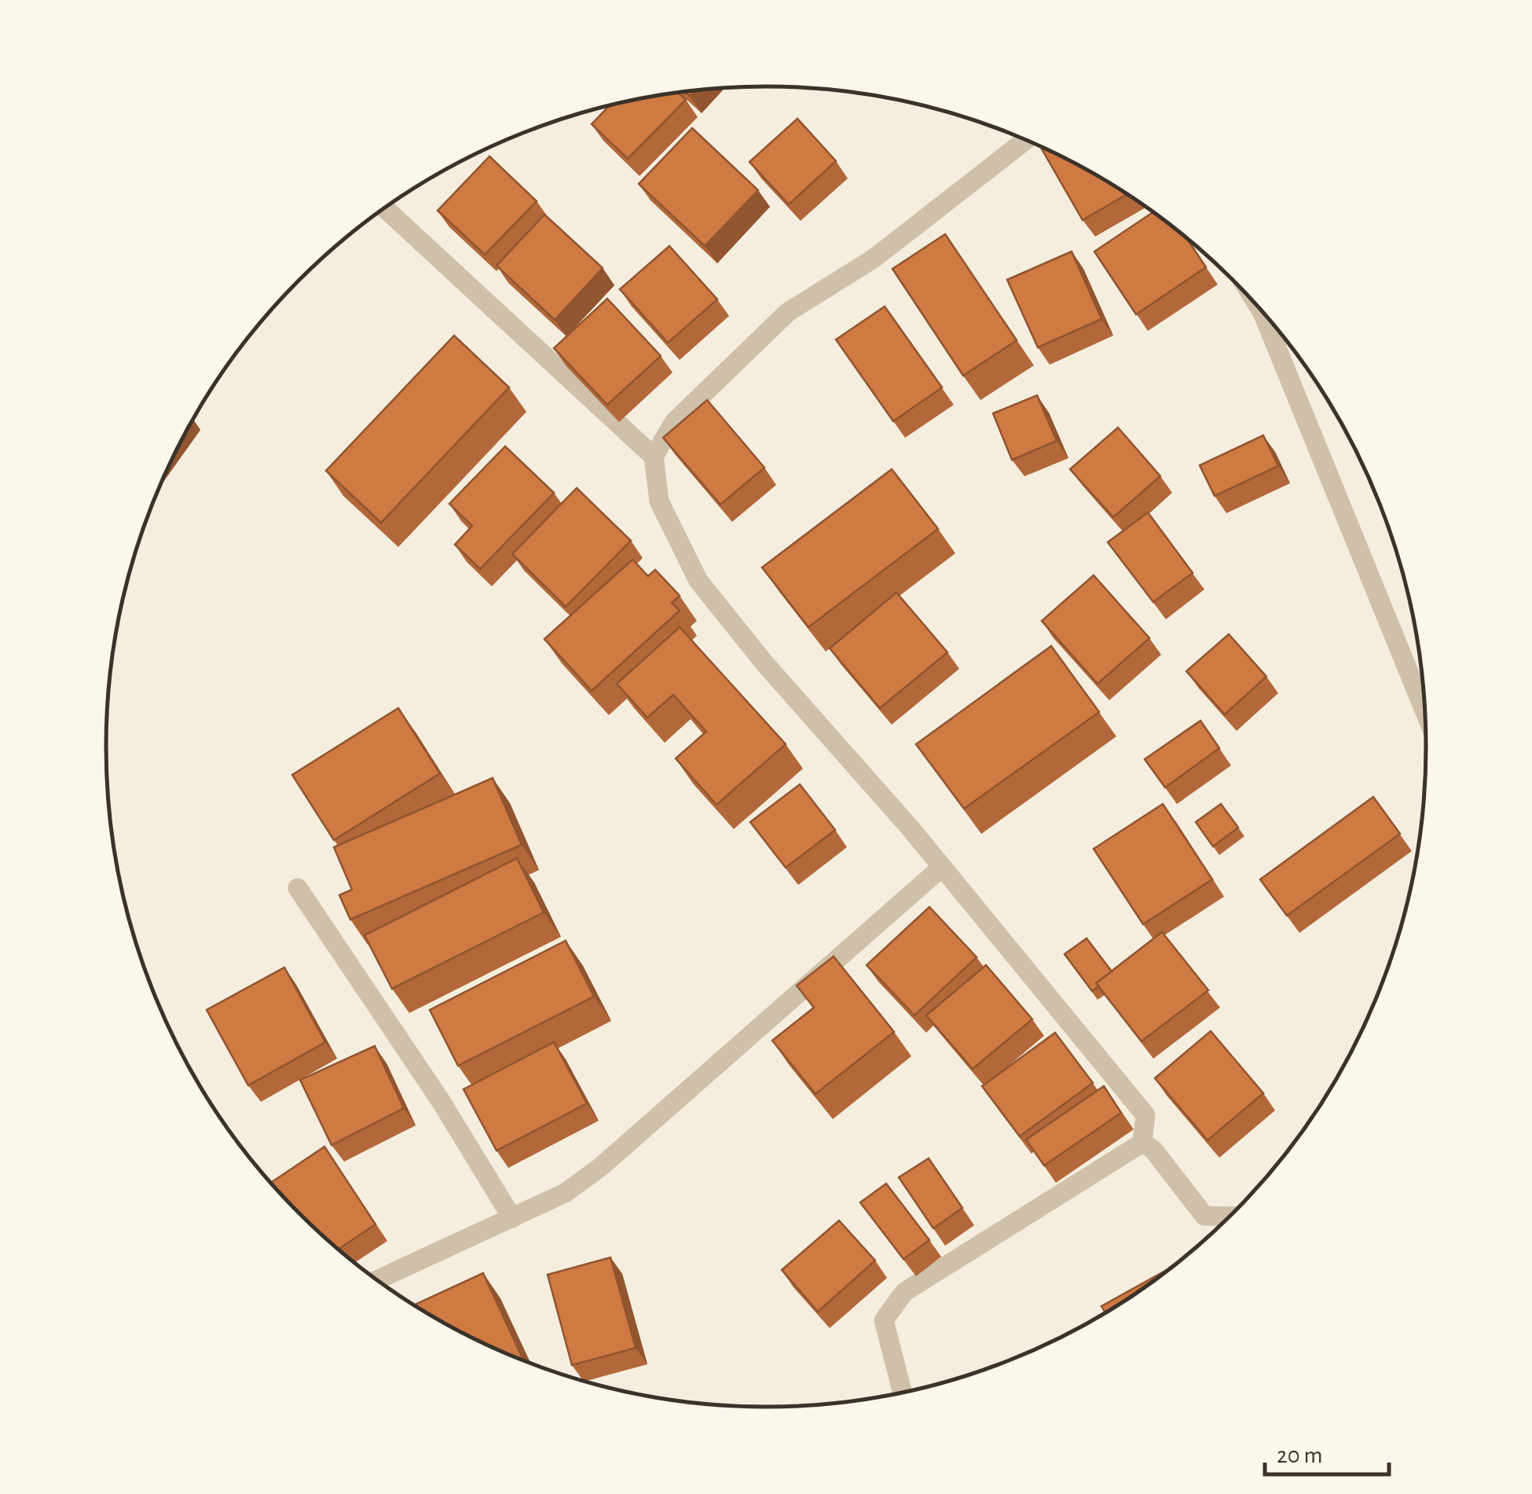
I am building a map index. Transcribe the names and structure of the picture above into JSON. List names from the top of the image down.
{
  "scale_bar": "20 m"
}
